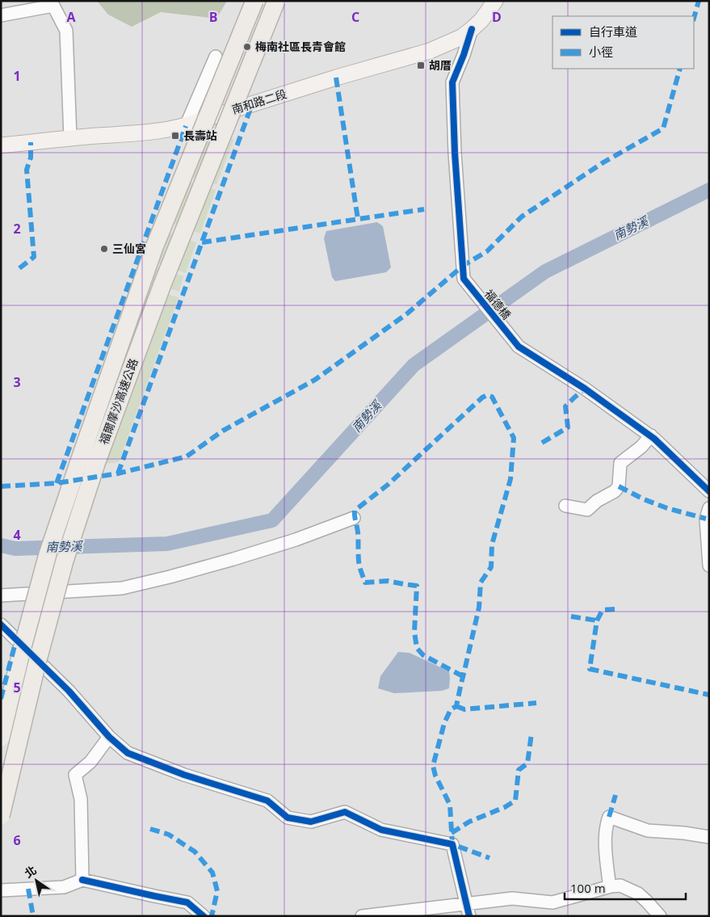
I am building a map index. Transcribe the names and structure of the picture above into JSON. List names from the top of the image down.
{
  "streets": {
    "highway": ["福爾摩沙高速公路"],
    "main road": ["南和路二段"],
    "street": ["福德橋"]
  },
  "crossings": [
    ["南和路二段", "福德橋"]
  ],
  "water": ["南勢溪"],
  "places": {
    "other": ["梅南社區長青會館", "三仙宮"],
    "transit": ["胡厝", "長壽站"]
  },
  "legend": ["自行車道", "小徑"],
  "scale_bar": "100 m",
  "north": "top left",
  "grid": {
    "columns": [
      "A",
      "B",
      "C",
      "D"
    ],
    "rows": [
      "1",
      "2",
      "3",
      "4",
      "5",
      "6"
    ]
  }
}
